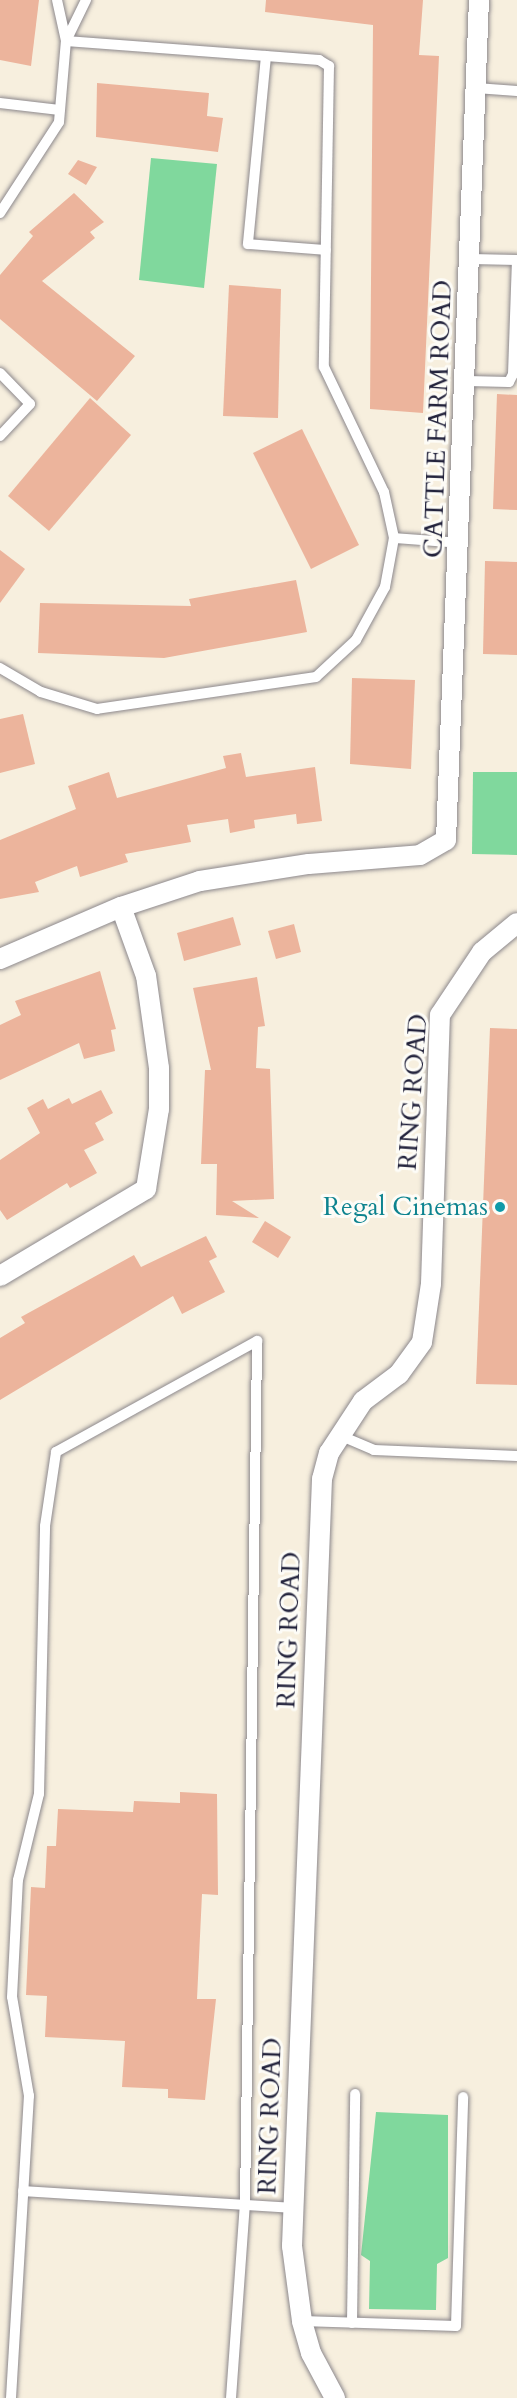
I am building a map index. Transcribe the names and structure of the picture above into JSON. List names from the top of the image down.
{
  "streets": {
    "street": ["CATTLE FARM ROAD", "RING ROAD"]
  },
  "places": ["Regal Cinemas"]
}
